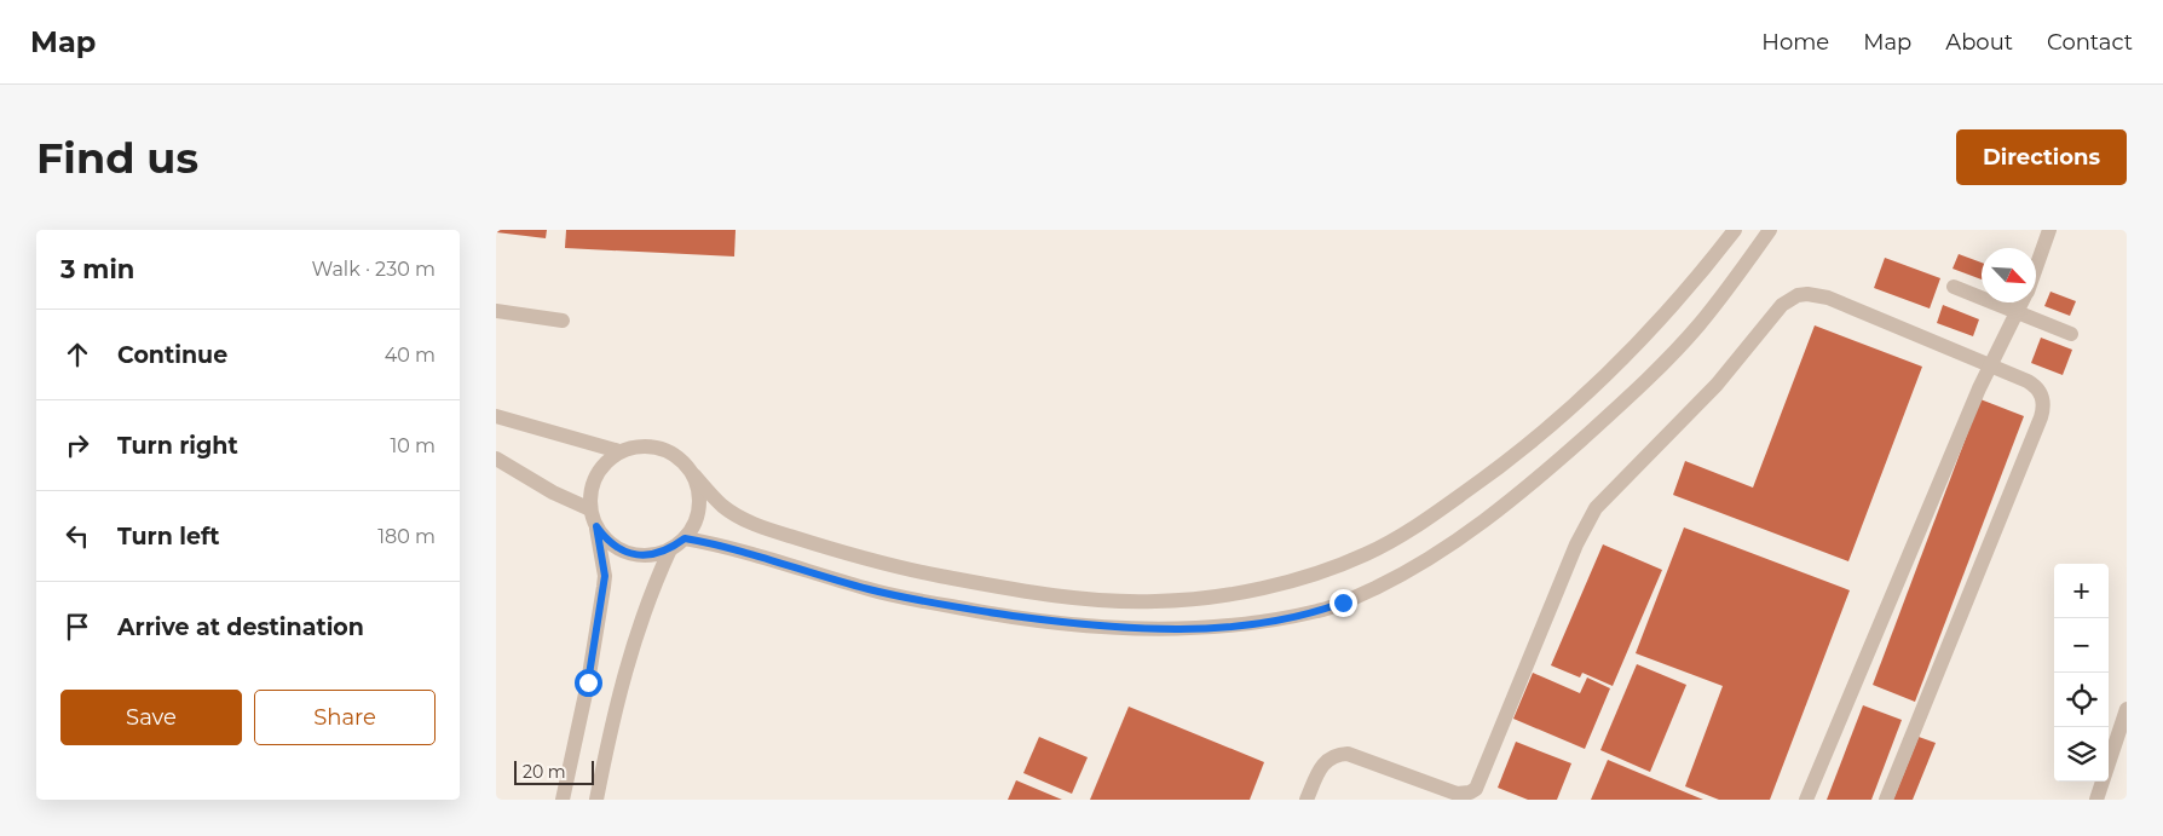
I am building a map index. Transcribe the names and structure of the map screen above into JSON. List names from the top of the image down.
{
  "scale_bar": "20 m",
  "north": "bottom right",
  "page": {
    "header": "Map",
    "nav": [
      "Home",
      "Map",
      "About",
      "Contact"
    ],
    "buttons": [
      "Directions",
      ["Save", "Share"]
    ],
    "title": "Find us",
    "heading": ["3 min", "Walk · 230 m"],
    "list": [
      ["Continue", "40 m"],
      ["Turn right", "10 m"],
      ["Turn left", "180 m"],
      "Arrive at destination"
    ],
    "map_buttons": ["+", "−"],
    "scale": "20 m"
  }
}
